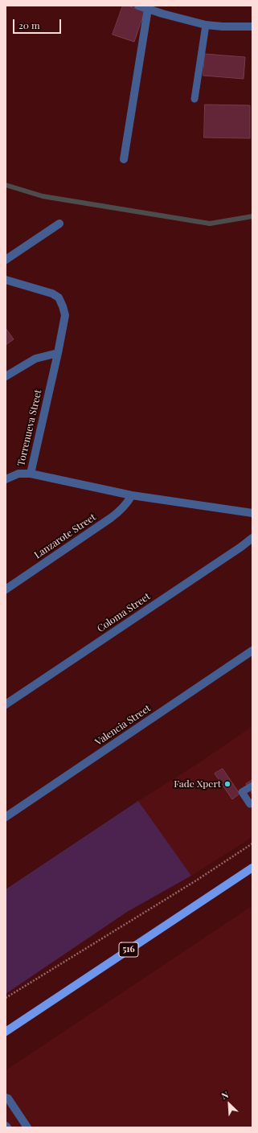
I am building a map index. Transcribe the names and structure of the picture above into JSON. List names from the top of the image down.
{
  "streets": {
    "main road": ["516"],
    "street": [
      "Torrenueva Street",
      "Lanzarote Street",
      "Coloma Street",
      "Valencia Street"
    ]
  },
  "crossings": [
    ["Torrenueva Street", "Lanzarote Street"]
  ],
  "places": ["Fade Xpert"],
  "scale_bar": "20 m",
  "north": "top left"
}
